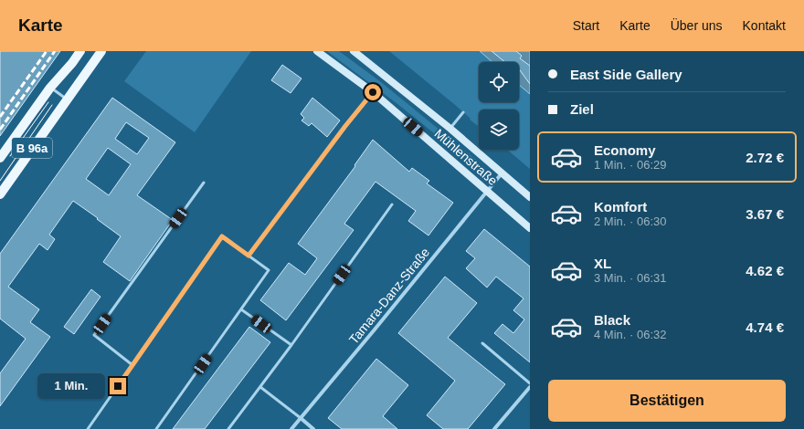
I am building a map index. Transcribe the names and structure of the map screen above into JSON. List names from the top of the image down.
{
  "streets": {
    "main road": ["B 96a", "Mühlenstraße"],
    "street": ["Tamara-Danz-Straße"]
  },
  "crossings": [
    ["Mühlenstraße", "Tamara-Danz-Straße"]
  ],
  "page": {
    "header": "Karte",
    "nav": [
      "Start",
      "Karte",
      "Über uns",
      "Kontakt"
    ],
    "banner": ["East Side Gallery", "Ziel"],
    "list": [
      {
        "name": "Economy",
        "note": "1 Min. · 06:29",
        "value": "2.72 €"
      },
      {
        "name": "Komfort",
        "note": "2 Min. · 06:30",
        "value": "3.67 €"
      },
      {
        "name": "XL",
        "note": "3 Min. · 06:31",
        "value": "4.62 €"
      },
      {
        "name": "Black",
        "note": "4 Min. · 06:32",
        "value": "4.74 €"
      }
    ],
    "buttons": "Bestätigen",
    "bubble": "1 Min."
  }
}
